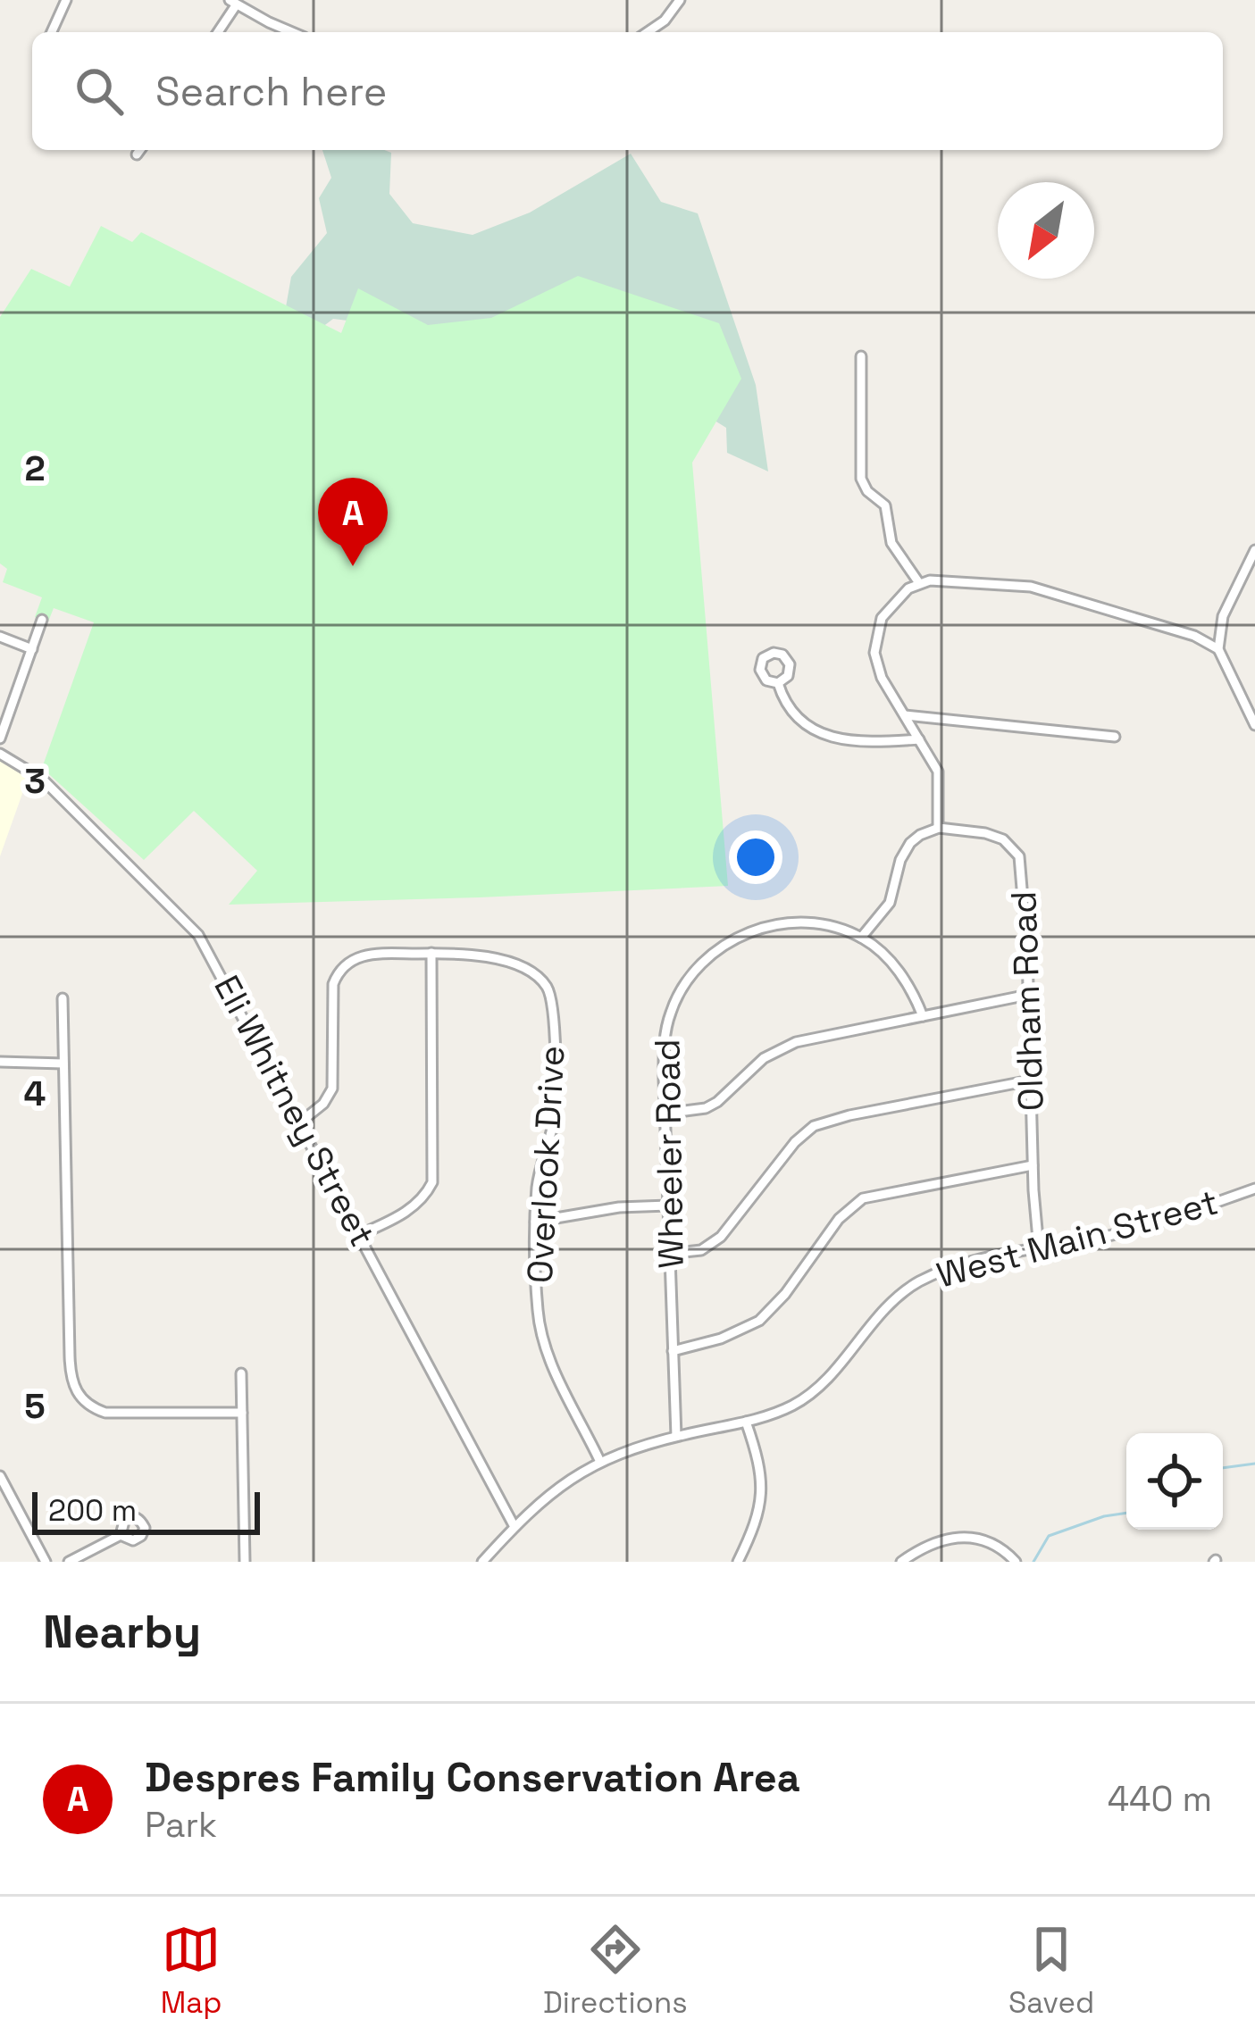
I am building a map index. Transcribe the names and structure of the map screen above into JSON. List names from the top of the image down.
{
  "streets": {
    "street": [
      "Oldham Road",
      "Eli Whitney Street",
      "Wheeler Road",
      "Overlook Drive",
      "West Main Street"
    ]
  },
  "crossings": [
    ["Oldham Road", "West Main Street"],
    ["Eli Whitney Street", "Overlook Drive"],
    ["Eli Whitney Street", "West Main Street"],
    ["Wheeler Road", "West Main Street"],
    ["Overlook Drive", "West Main Street"]
  ],
  "scale_bar": "200 m",
  "north": "bottom left",
  "page": {
    "search": "Search here",
    "pins": "A",
    "scale": "200 m",
    "heading": "Nearby",
    "list": [
      {
        "mark": "A",
        "name": "Despres Family Conservation Area",
        "note": "Park",
        "value": "440 m"
      }
    ],
    "nav": ["Map", "Directions", "Saved"]
  },
  "grid": {
    "rows": [
      "2",
      "3",
      "4",
      "5"
    ]
  }
}
